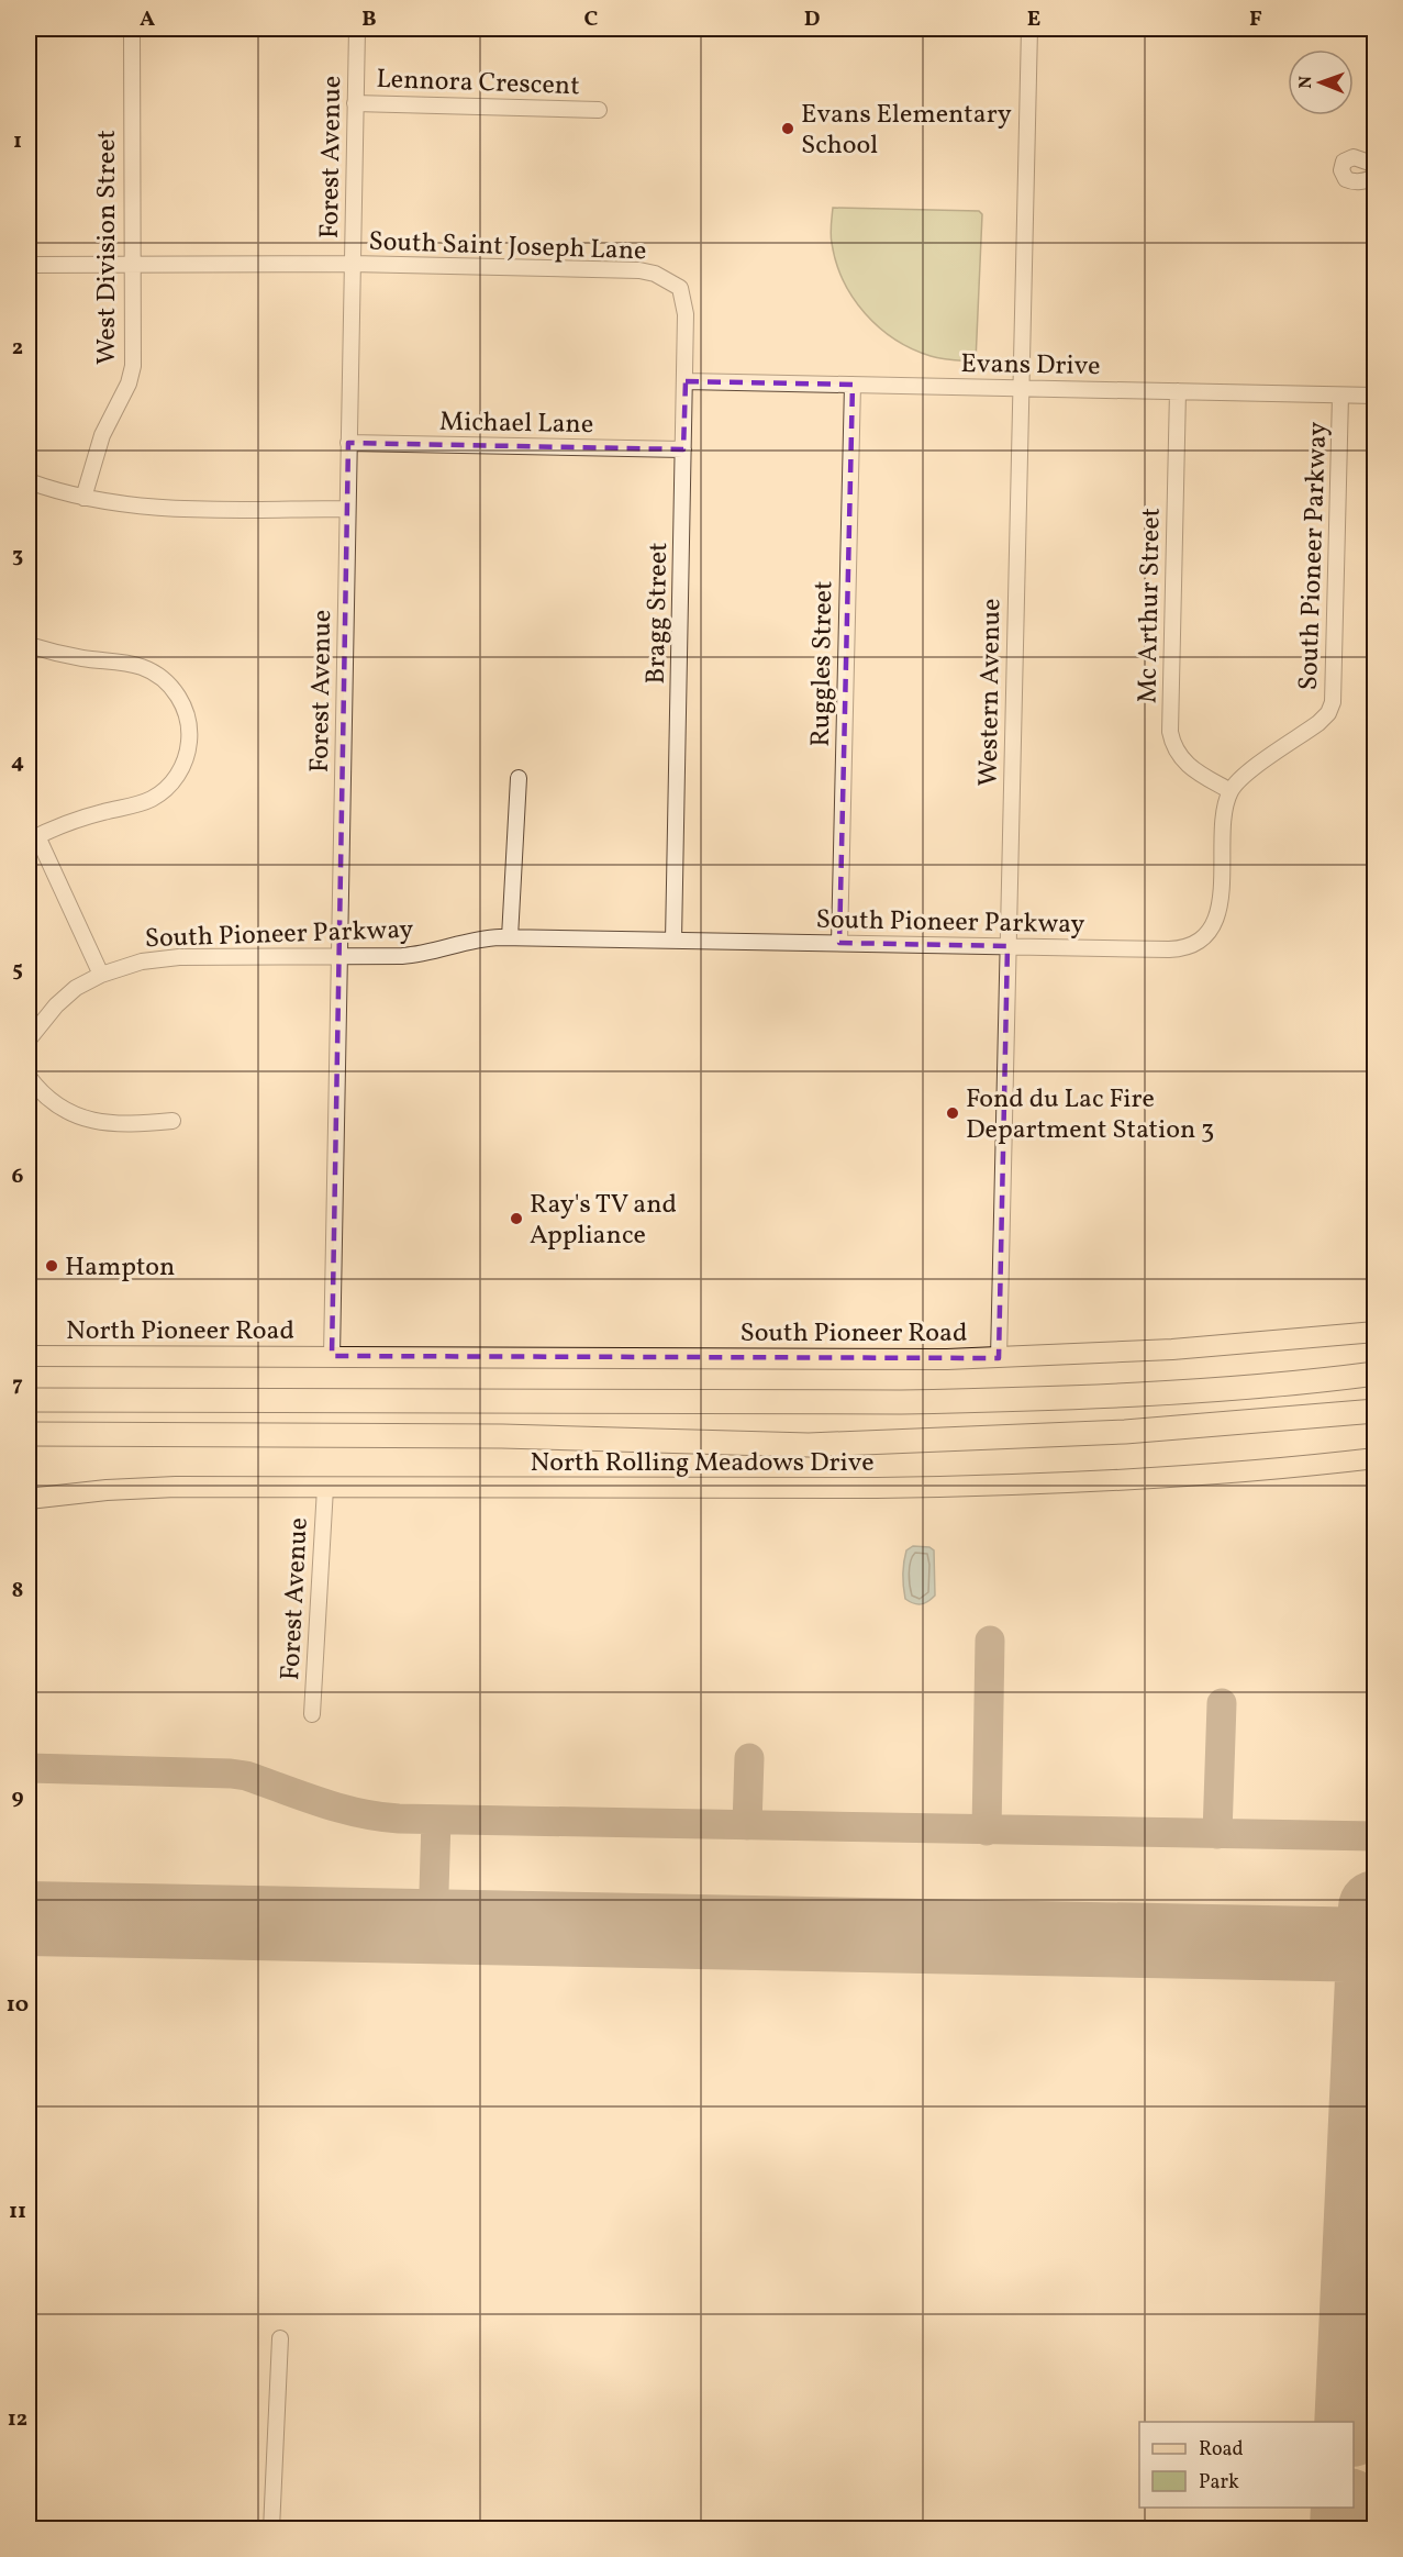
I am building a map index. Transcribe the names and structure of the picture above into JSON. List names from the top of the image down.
{
  "streets": {
    "main road": ["North Pioneer Road", "South Pioneer Road", "North Rolling Meadows Drive"],
    "street": [
      "Lennora Crescent",
      "Forest Avenue",
      "South Saint Joseph Lane",
      "West Division Street",
      "Evans Drive",
      "Michael Lane",
      "South Pioneer Parkway",
      "Mc Arthur Street",
      "Bragg Street",
      "Ruggles Street",
      "Western Avenue"
    ]
  },
  "crossings": [
    ["Lennora Crescent", "Forest Avenue"],
    ["Forest Avenue", "South Saint Joseph Lane"],
    ["Forest Avenue", "Michael Lane"],
    ["Forest Avenue", "South Pioneer Parkway"],
    ["Forest Avenue", "North Pioneer Road"],
    ["Forest Avenue", "South Pioneer Road"],
    ["Forest Avenue", "North Rolling Meadows Drive"],
    ["South Saint Joseph Lane", "West Division Street"],
    ["South Saint Joseph Lane", "Bragg Street"],
    ["Evans Drive", "South Pioneer Parkway"],
    ["Evans Drive", "Mc Arthur Street"],
    ["Evans Drive", "Bragg Street"],
    ["Evans Drive", "Ruggles Street"],
    ["Evans Drive", "Western Avenue"],
    ["Michael Lane", "Bragg Street"],
    ["South Pioneer Parkway", "Mc Arthur Street"],
    ["South Pioneer Parkway", "Bragg Street"],
    ["South Pioneer Parkway", "Ruggles Street"],
    ["South Pioneer Parkway", "Western Avenue"],
    ["Western Avenue", "South Pioneer Road"],
    ["North Pioneer Road", "South Pioneer Road"]
  ],
  "places": [
    "Evans Elementary School",
    "Fond du Lac Fire Department Station 3",
    "Ray's TV and Appliance",
    "Hampton"
  ],
  "legend": ["Road", "Park"],
  "north": "left",
  "grid": {
    "columns": [
      "A",
      "B",
      "C",
      "D",
      "E",
      "F"
    ],
    "rows": [
      "1",
      "2",
      "3",
      "4",
      "5",
      "6",
      "7",
      "8",
      "9",
      "10",
      "11",
      "12"
    ]
  }
}
